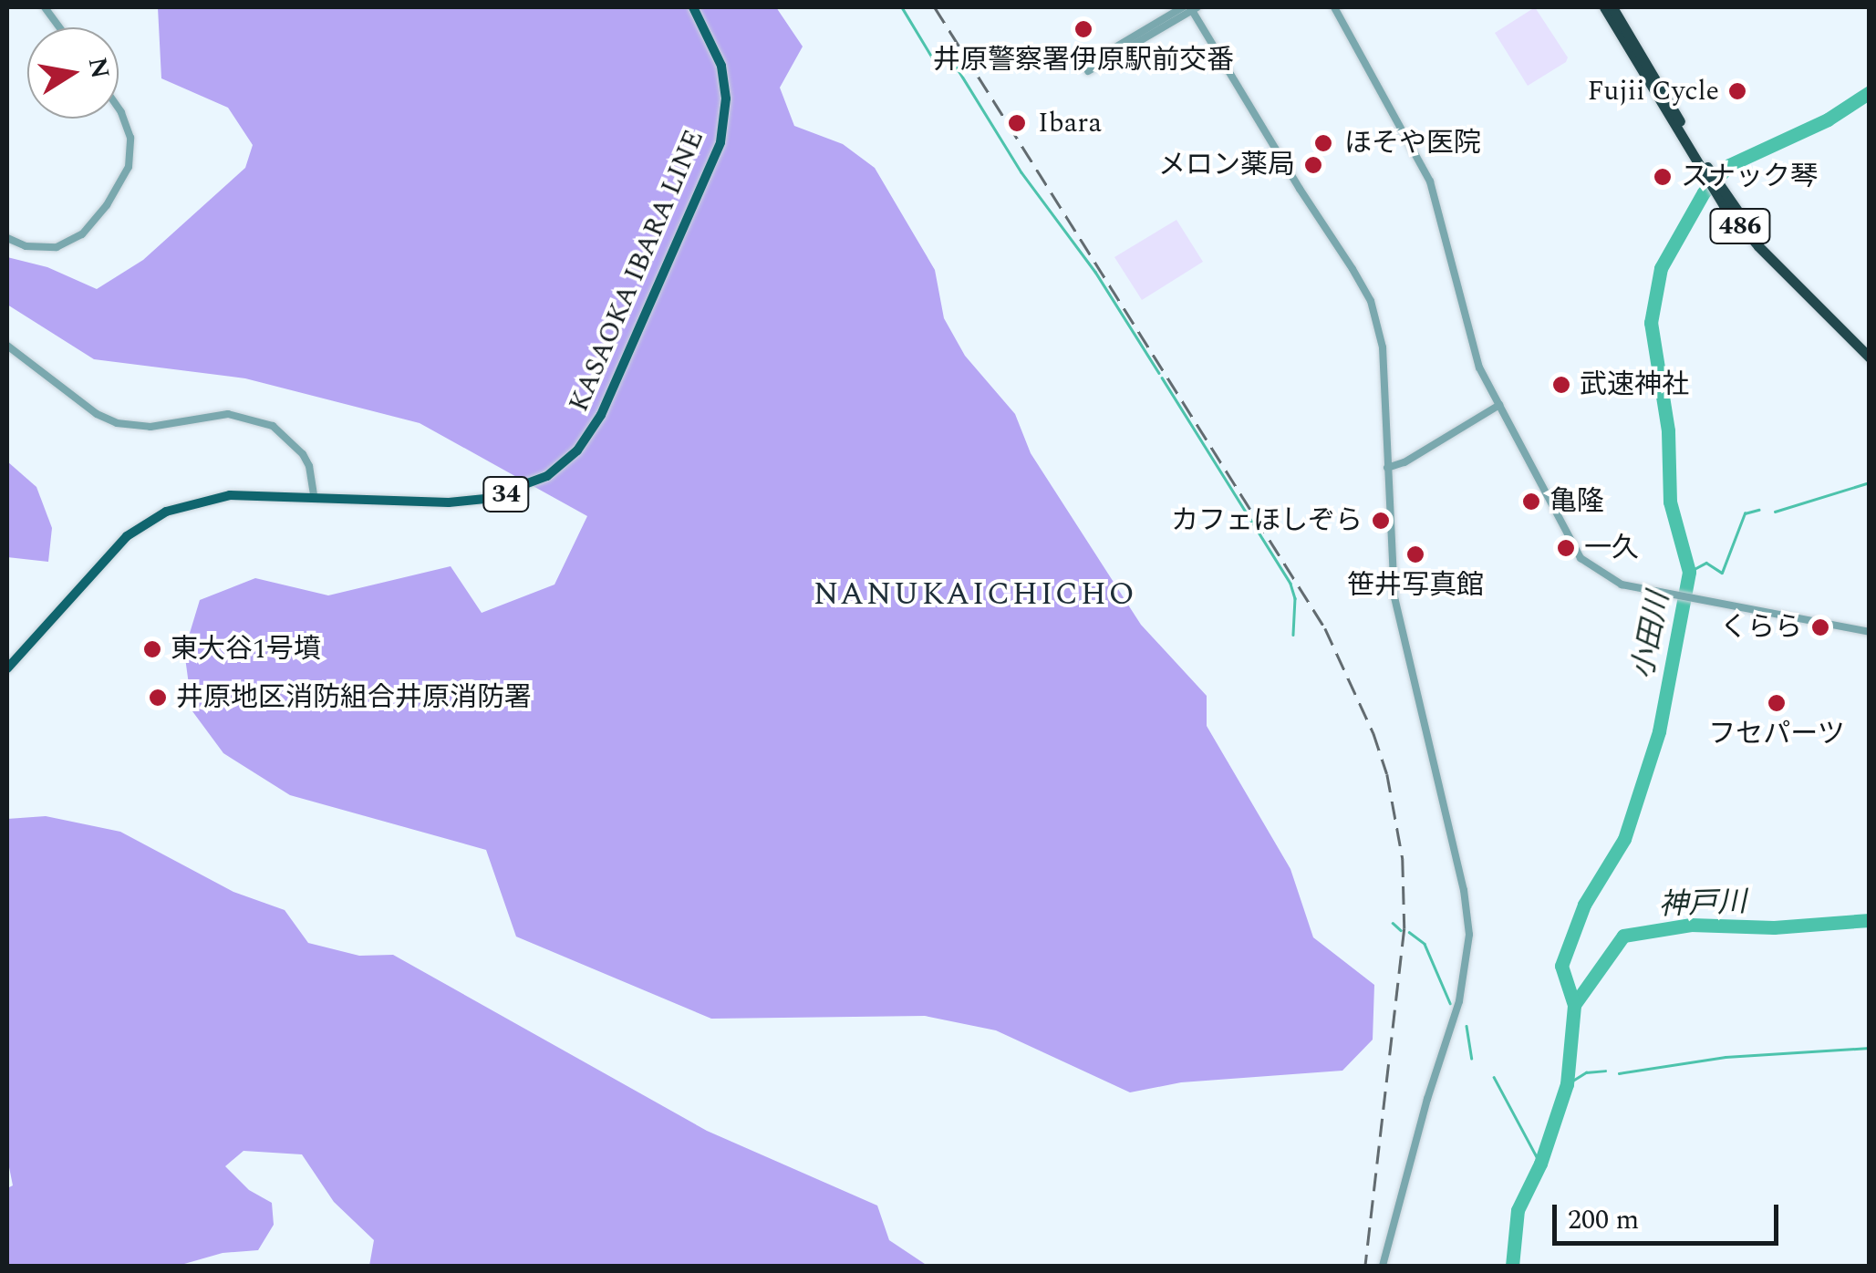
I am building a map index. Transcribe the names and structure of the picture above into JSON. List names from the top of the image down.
{
  "streets": {
    "highway": ["486"],
    "main road": ["KASAOKA IBARA LINE", "34"]
  },
  "districts": ["NANUKAICHICHO"],
  "water": ["小田川", "神戸川"],
  "places": [
    "井原警察署伊原駅前交番",
    "Fujii Cycle",
    "Ibara",
    "ほそや医院",
    "メロン薬局",
    "スナック琴",
    "武速神社",
    "亀隆",
    "カフェほしぞら",
    "一久",
    "笹井写真館",
    "くらら",
    "東大谷1号墳",
    "井原地区消防組合井原消防署",
    "フセパーツ"
  ],
  "scale_bar": "200 m",
  "north": "right"
}
